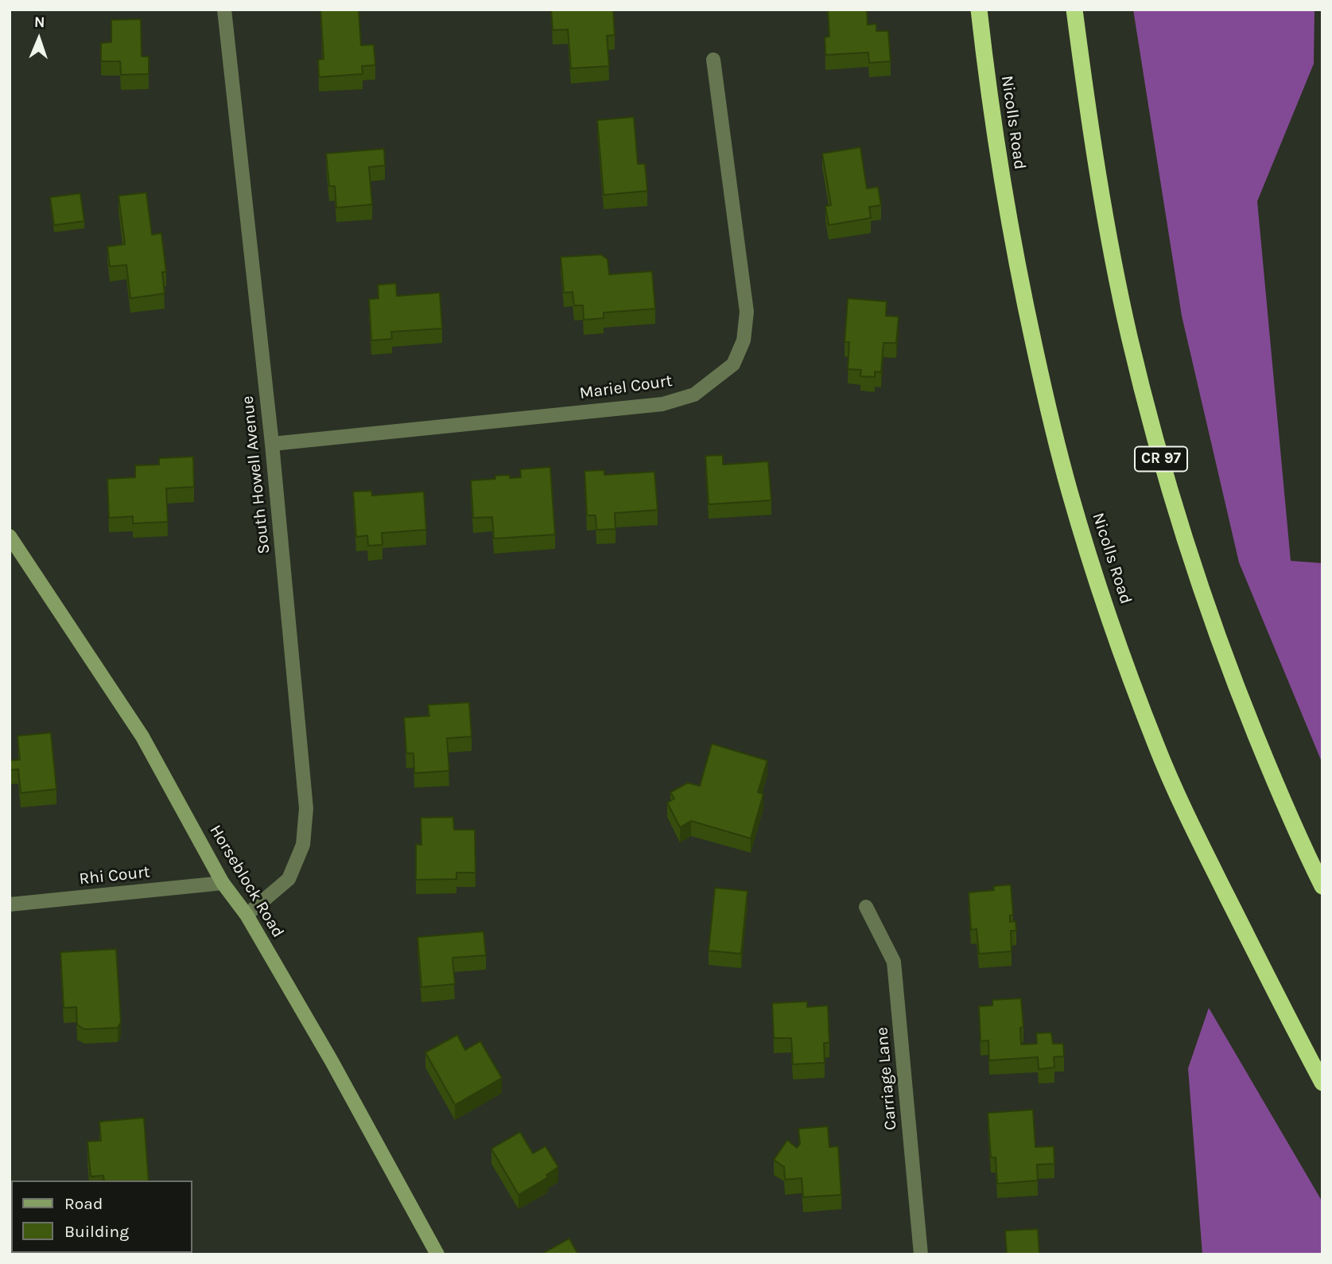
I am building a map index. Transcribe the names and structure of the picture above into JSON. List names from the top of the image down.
{
  "streets": {
    "highway": ["Nicolls Road", "CR 97"],
    "street": [
      "Mariel Court",
      "South Howell Avenue",
      "Rhi Court",
      "Horseblock Road",
      "Carriage Lane"
    ]
  },
  "crossings": [
    ["Mariel Court", "South Howell Avenue"],
    ["South Howell Avenue", "Horseblock Road"],
    ["Rhi Court", "Horseblock Road"]
  ],
  "legend": ["Road", "Building"],
  "north": "top"
}
